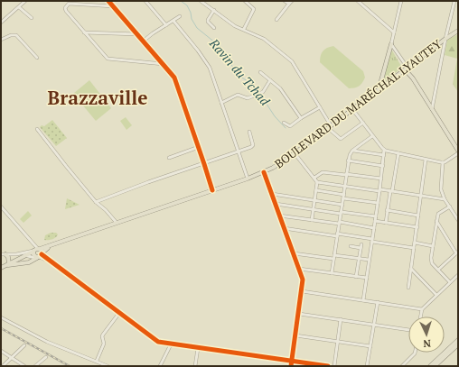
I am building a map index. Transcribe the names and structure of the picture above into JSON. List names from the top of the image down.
{
  "streets": {
    "main road": ["BOULEVARD DU MARÉCHAL LYAUTEY"]
  },
  "districts": ["Brazzaville"],
  "water": ["Ravin du Tchad"],
  "north": "bottom"
}
